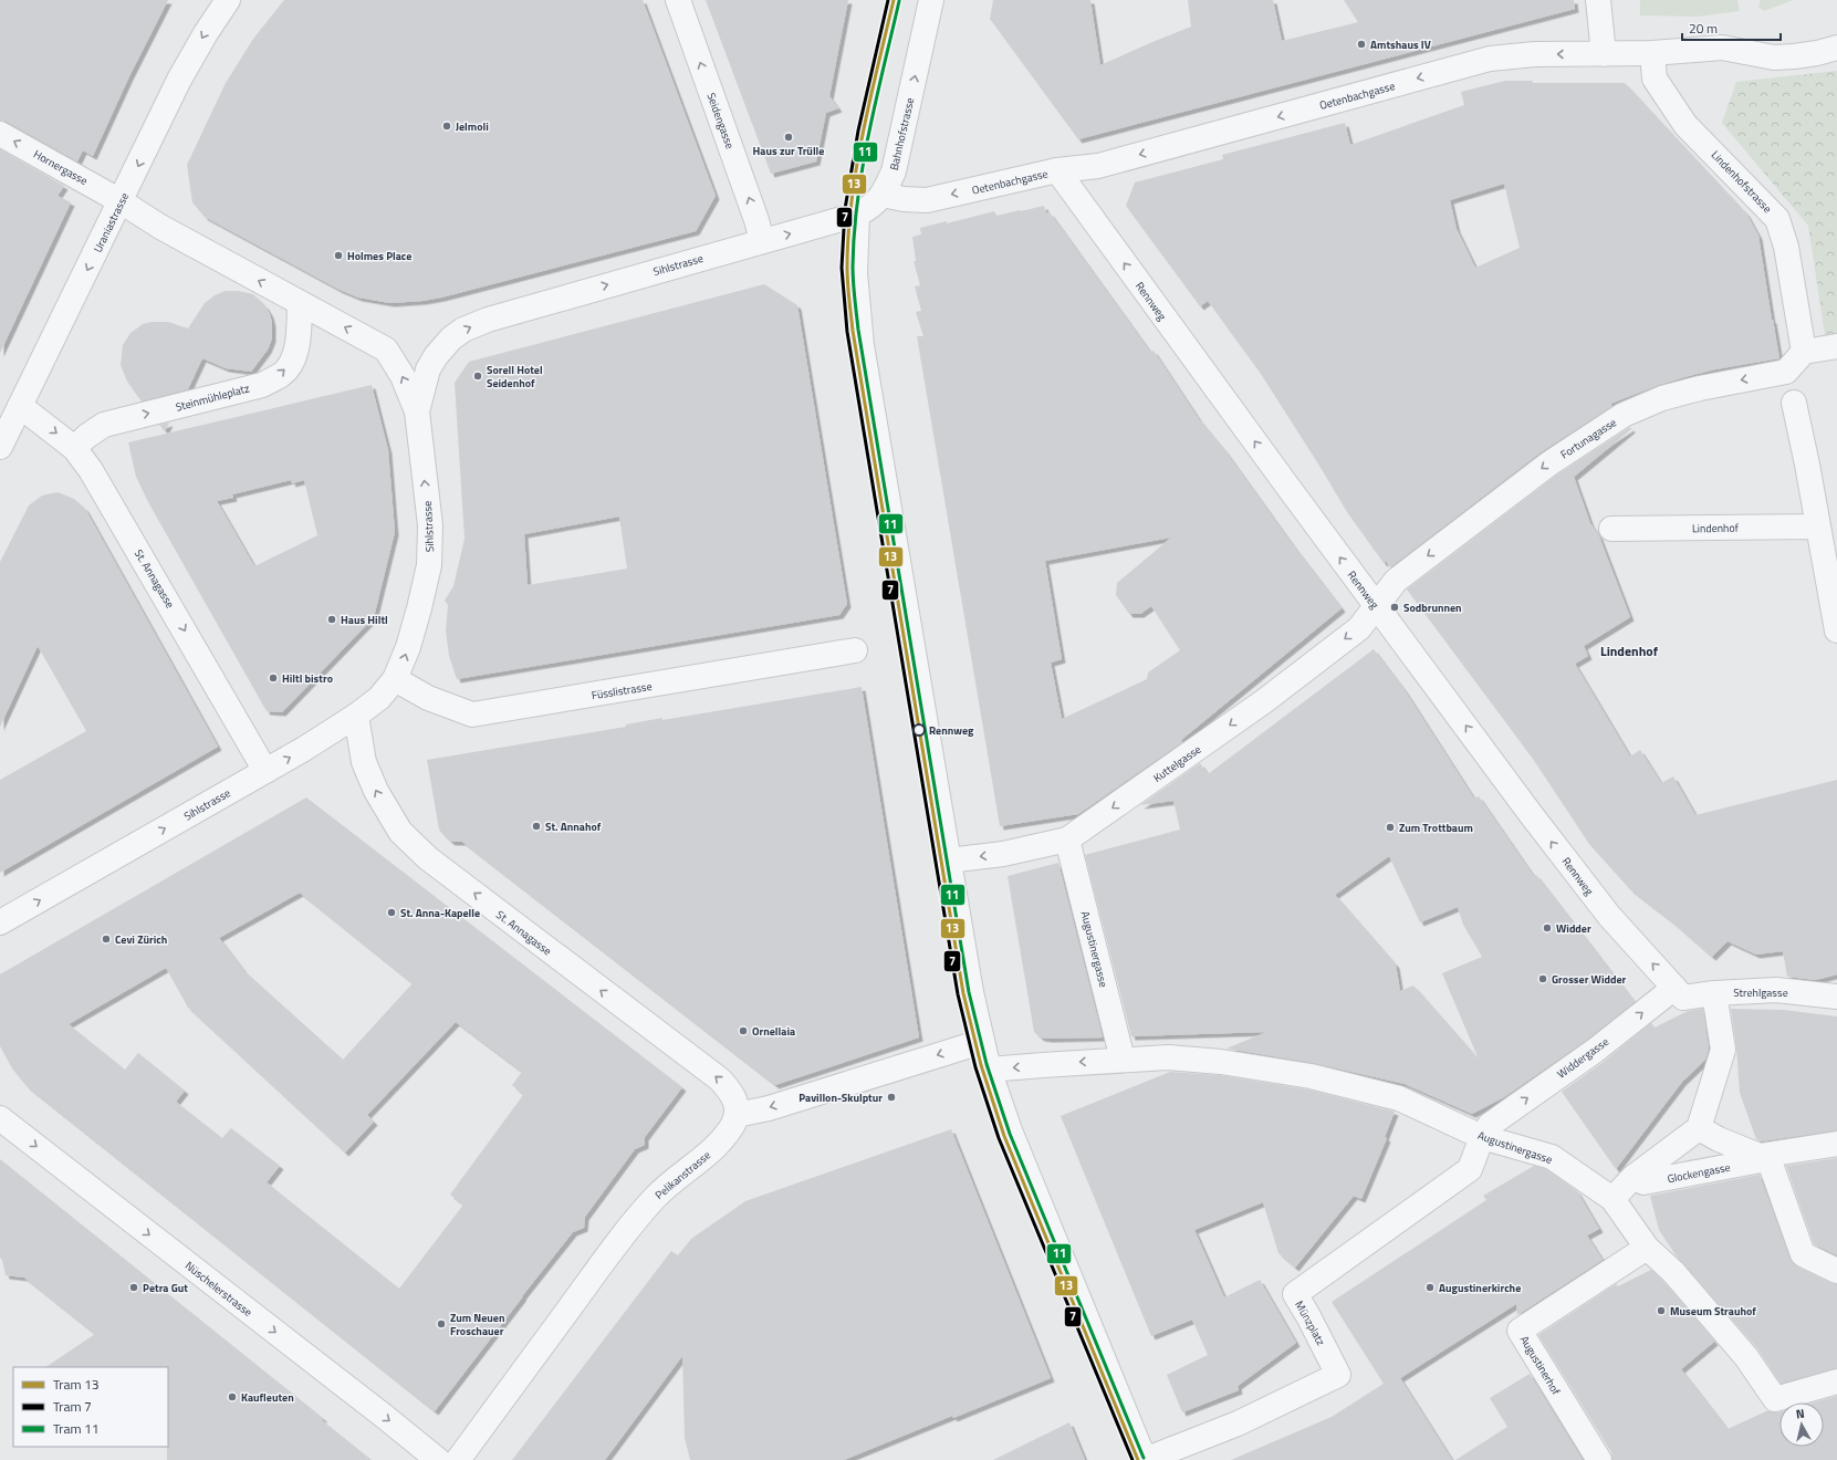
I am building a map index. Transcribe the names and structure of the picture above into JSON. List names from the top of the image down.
{
  "streets": {
    "street": [
      "Oetenbachgasse",
      "Seidengasse",
      "Bahnhofstrasse",
      "Hornergasse",
      "Lindenhofstrasse",
      "Uraniastrasse",
      "Sihlstrasse",
      "Rennweg",
      "Steinmühleplatz",
      "Fortunagasse",
      "Lindenhof",
      "St. Annagasse",
      "Füsslistrasse",
      "Kuttelgasse",
      "Augustinergasse",
      "Strehlgasse",
      "Widdergasse",
      "Glockengasse",
      "Pelikanstrasse",
      "Nüschelerstrasse",
      "Münzplatz",
      "Augustinerhof"
    ]
  },
  "crossings": [
    ["Oetenbachgasse", "Bahnhofstrasse"],
    ["Oetenbachgasse", "Lindenhofstrasse"],
    ["Oetenbachgasse", "Rennweg"],
    ["Seidengasse", "Sihlstrasse"],
    ["Bahnhofstrasse", "Sihlstrasse"],
    ["Hornergasse", "Uraniastrasse"],
    ["Uraniastrasse", "St. Annagasse"],
    ["Sihlstrasse", "St. Annagasse"],
    ["Sihlstrasse", "Füsslistrasse"],
    ["Rennweg", "Fortunagasse"],
    ["Rennweg", "Kuttelgasse"],
    ["Rennweg", "Strehlgasse"],
    ["Rennweg", "Widdergasse"],
    ["Steinmühleplatz", "St. Annagasse"],
    ["Fortunagasse", "Kuttelgasse"],
    ["St. Annagasse", "Pelikanstrasse"],
    ["Kuttelgasse", "Augustinergasse"],
    ["Augustinergasse", "Widdergasse"],
    ["Augustinergasse", "Glockengasse"],
    ["Augustinergasse", "Münzplatz"],
    ["Augustinergasse", "Augustinerhof"],
    ["Strehlgasse", "Widdergasse"],
    ["Widdergasse", "Münzplatz"]
  ],
  "one_way": [
    "Oetenbachgasse",
    "Seidengasse",
    "Bahnhofstrasse",
    "Hornergasse",
    "Uraniastrasse",
    "Sihlstrasse",
    "Rennweg",
    "Steinmühleplatz",
    "Fortunagasse",
    "Kuttelgasse",
    "Widdergasse",
    "Nüschelerstrasse"
  ],
  "districts": ["Lindenhof"],
  "places": [
    "Amtshaus IV",
    "Jelmoli",
    "Haus zur Trülle",
    "Holmes Place",
    "Sorell Hotel Seidenhof",
    "Sodbrunnen",
    "Haus Hiltl",
    "Hiltl bistro",
    "Rennweg",
    "St. Annahof",
    "Zum Trottbaum",
    "St. Anna-Kapelle",
    "Widder",
    "Cevi Zürich",
    "Grosser Widder",
    "Ornellaia",
    "Pavillon-Skulptur",
    "Petra Gut",
    "Augustinerkirche",
    "Museum Strauhof",
    "Zum Neuen Froschauer",
    "Kaufleuten"
  ],
  "lines": ["tram line 13", "tram line 7", "tram line 11"],
  "legend": ["Tram 13", "Tram 7", "Tram 11"],
  "scale_bar": "20 m",
  "north": "top"
}
